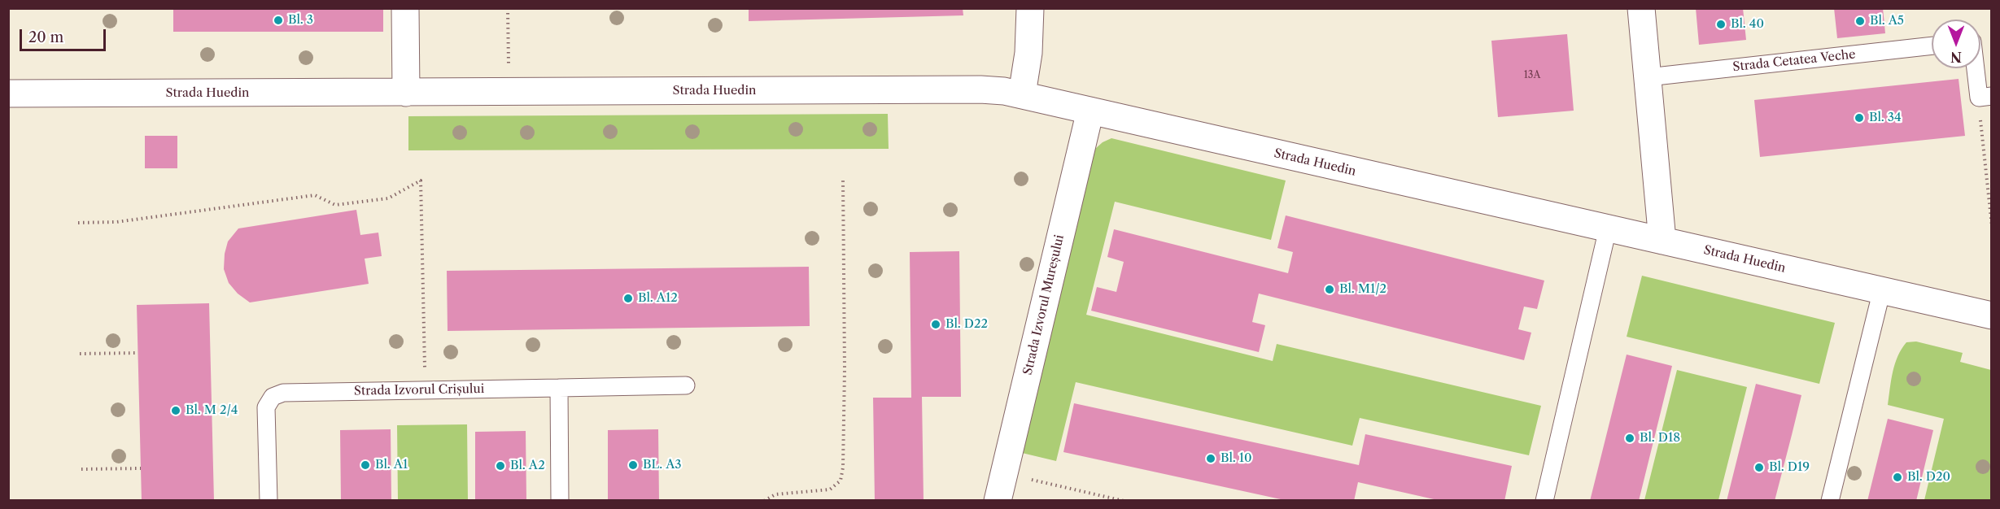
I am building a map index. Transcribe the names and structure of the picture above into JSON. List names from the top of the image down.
{
  "streets": {
    "street": ["Strada Huedin", "Strada Izvorul Mureșului"],
    "lane": ["Strada Cetatea Veche", "Strada Izvorul Crișului"]
  },
  "crossings": [
    ["Strada Huedin", "Strada Izvorul Mureșului"]
  ],
  "places": [
    "Bl. 3",
    "Bl. A5",
    "Bl. 40",
    "Bl. 34",
    "Bl. M1/2",
    "Bl. A12",
    "Bl. D22",
    "Bl. M 2/4",
    "Bl. D18",
    "Bl. 10",
    "Bl. A1",
    "BL. A3",
    "Bl. A2",
    "Bl. D19",
    "Bl. D20"
  ],
  "house_numbers": ["13A"],
  "scale_bar": "20 m",
  "north": "bottom"
}
